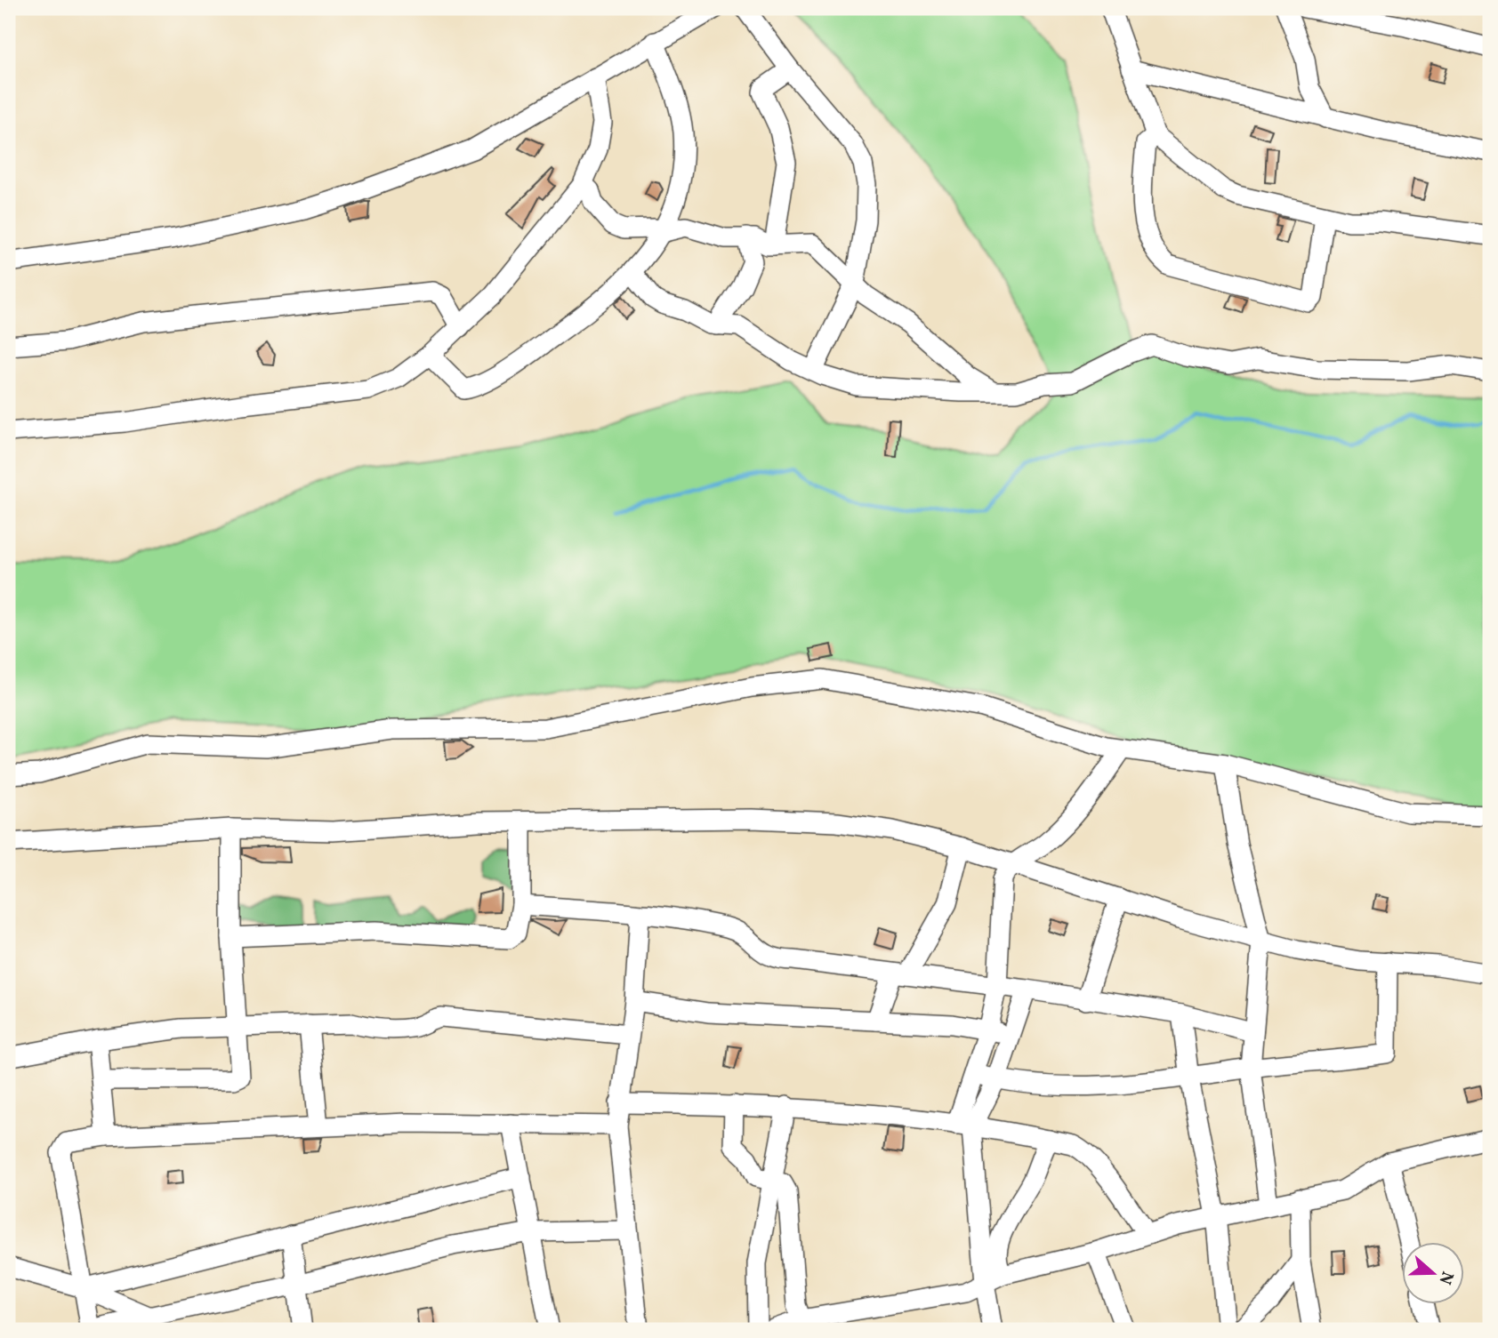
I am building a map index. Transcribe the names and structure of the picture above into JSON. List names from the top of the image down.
{
  "north": "right"
}
